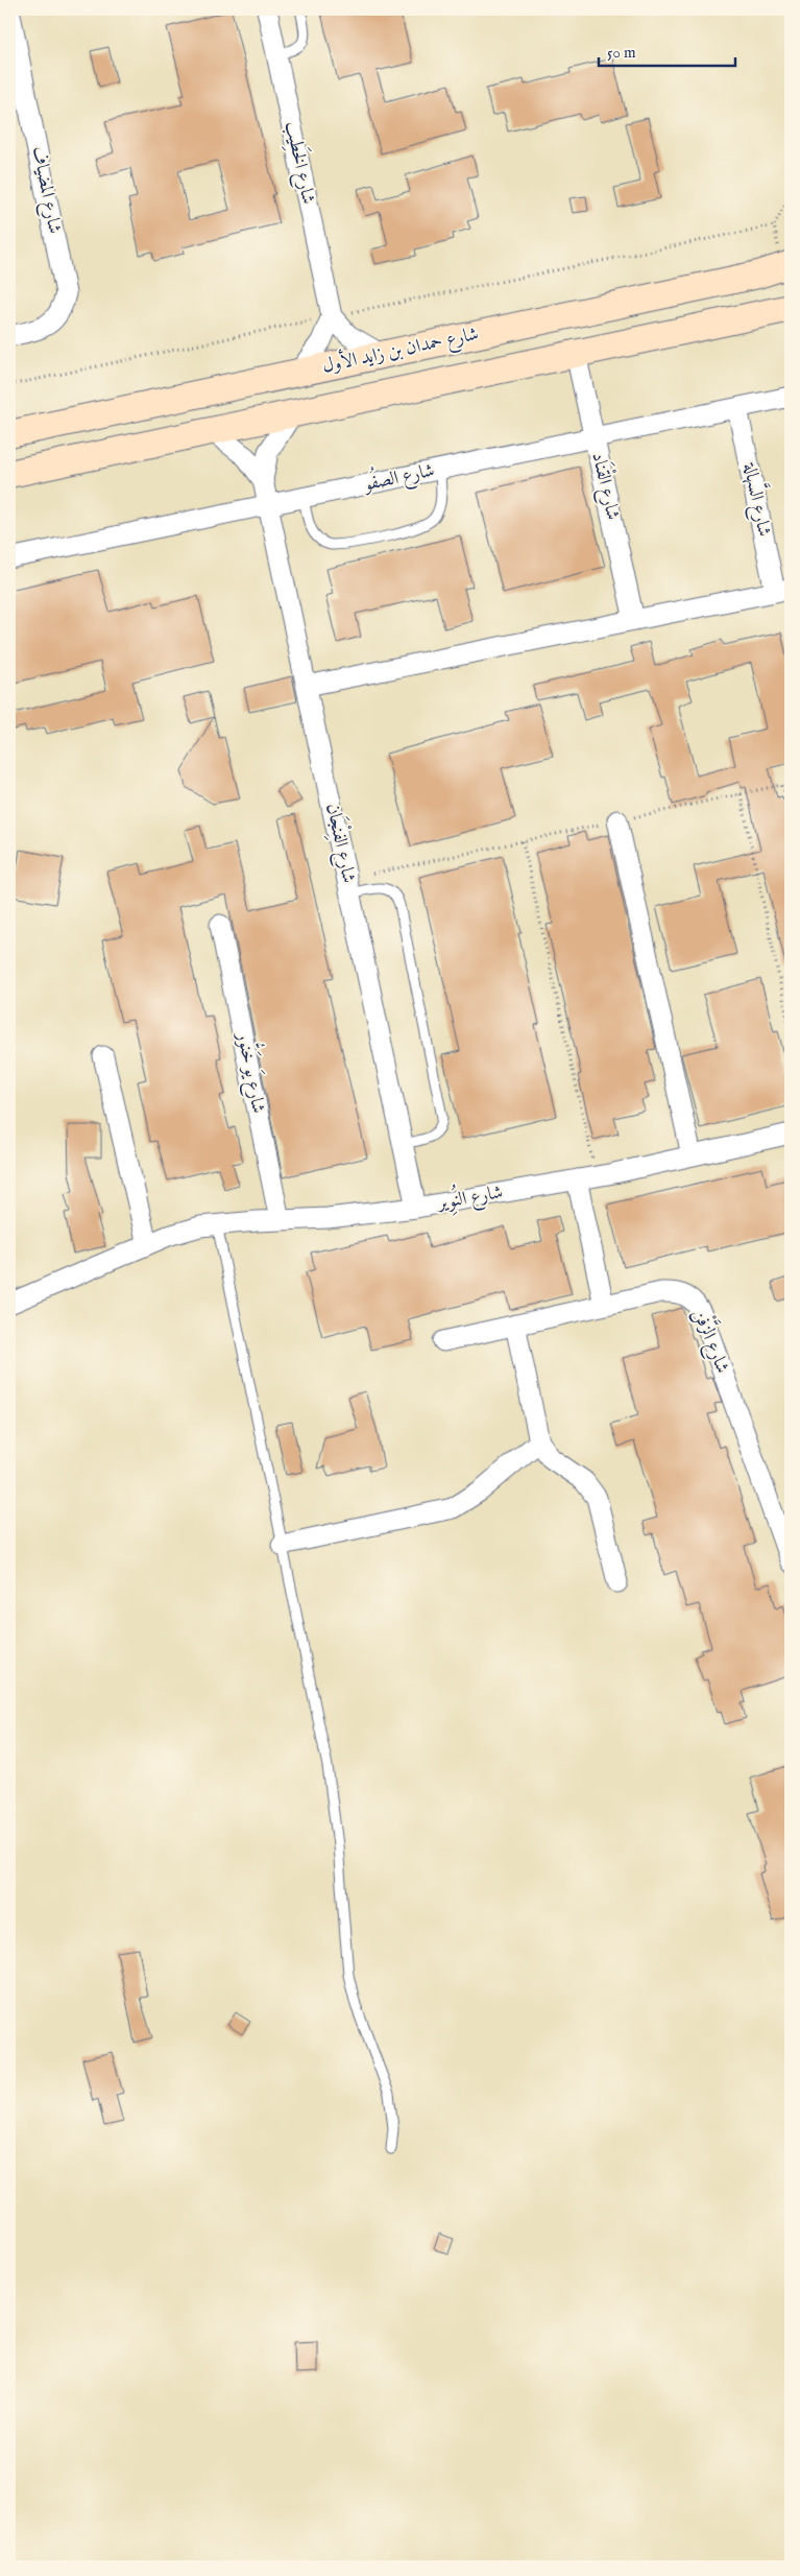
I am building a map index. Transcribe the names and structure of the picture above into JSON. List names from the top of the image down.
{
  "streets": {
    "main road": ["شارع حمدان بن زايد الأول"],
    "street": [
      "شارع الخَطِيب",
      "شارع المضياف",
      "شارع الصفُو",
      "شارع القْنَاد",
      "شارع السَّهالة",
      "شارع الفِنْجَان",
      "شارع يَو خَنُّور",
      "شارع النُوِير",
      "شارع الزَّفْن"
    ]
  },
  "crossings": [
    ["شارع الصفُو", "شارع القْنَاد"],
    ["شارع الصفُو", "شارع السَّهالة"],
    ["شارع الصفُو", "شارع الفِنْجَان"],
    ["شارع الفِنْجَان", "شارع النُوِير"],
    ["شارع يَو خَنُّور", "شارع النُوِير"]
  ],
  "scale_bar": "50 m"
}
